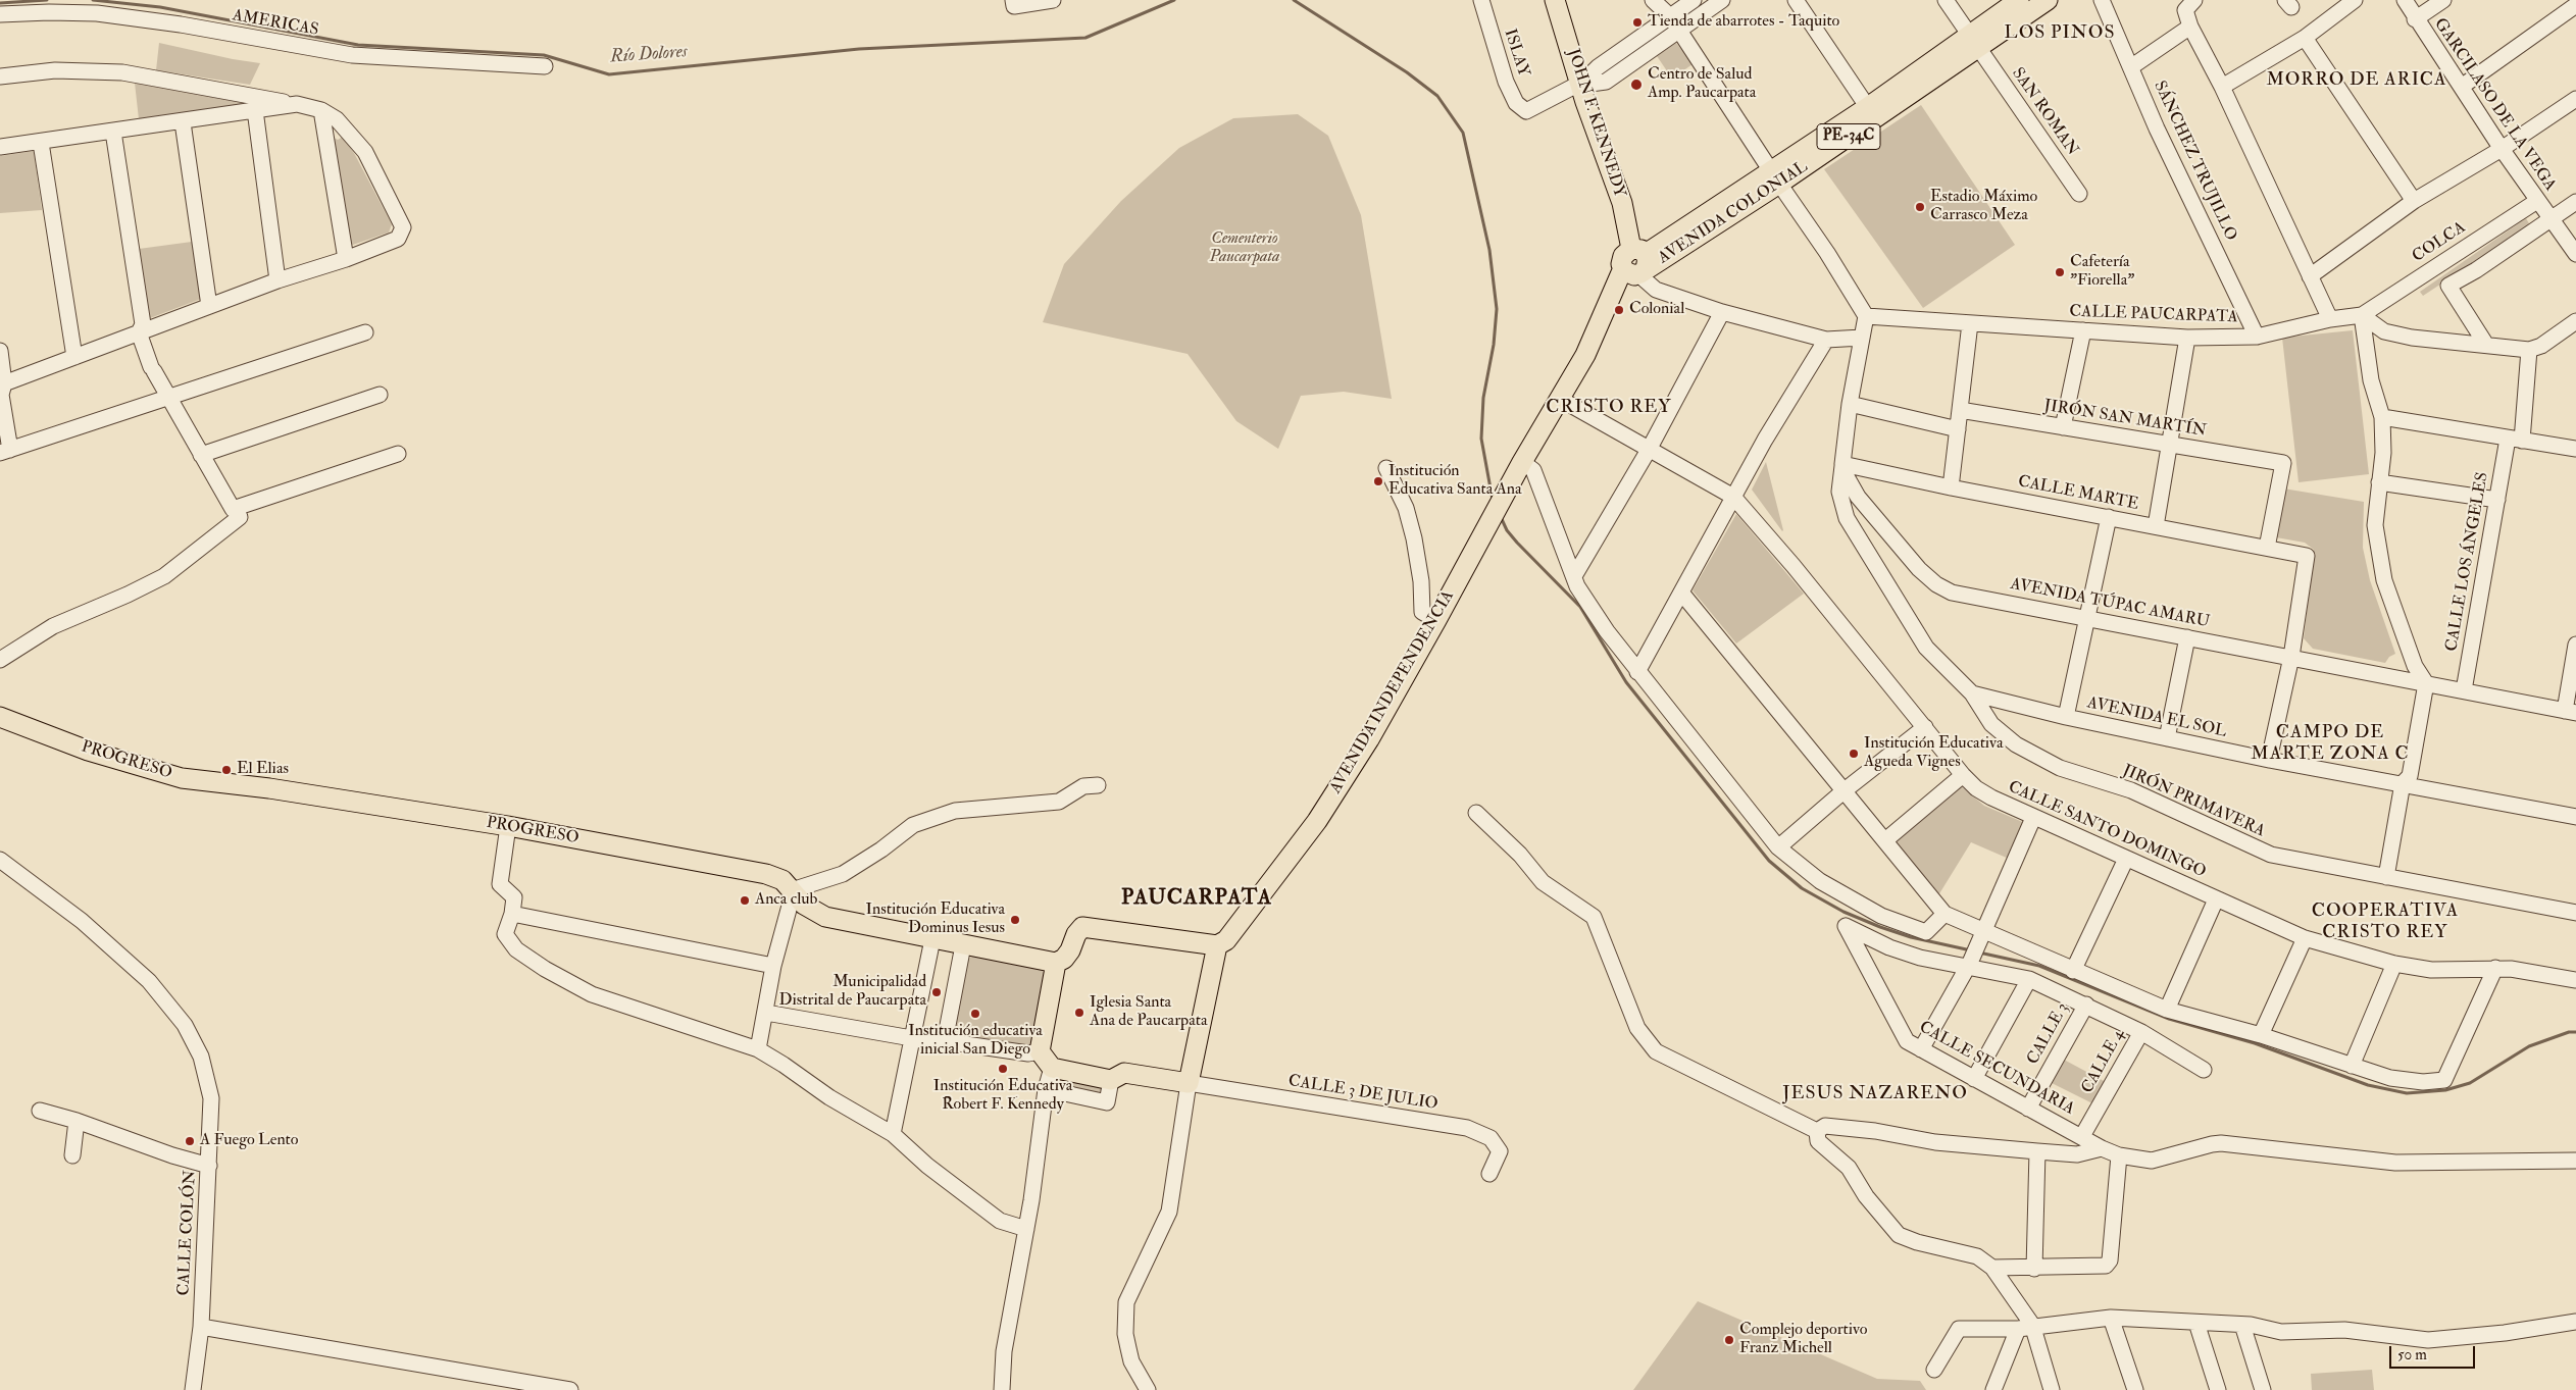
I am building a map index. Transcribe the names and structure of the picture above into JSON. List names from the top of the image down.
{
  "streets": {
    "main road": [
      "JOHN F. KENNEDY",
      "PE-34C",
      "AVENIDA COLONIAL",
      "AVENIDA INDEPENDENCIA",
      "PROGRESO"
    ],
    "street": [
      "AMERICAS",
      "ISLAY",
      "GARCILASO DE LA VEGA",
      "SAN ROMAN",
      "SÁNCHEZ TRUJILLO",
      "COLCA",
      "CALLE PAUCARPATA",
      "JIRÓN SAN MARTÍN",
      "CALLE MARTE",
      "CALLE LOS ÁNGELES",
      "AVENIDA TÚPAC AMARU",
      "AVENIDA EL SOL",
      "JIRÓN PRIMAVERA",
      "CALLE SANTO DOMINGO",
      "CALLE 3",
      "CALLE 4",
      "CALLE SECUNDARIA",
      "CALLE 3 DE JULIO",
      "CALLE COLÓN"
    ]
  },
  "crossings": [
    ["ISLAY", "JOHN F. KENNEDY"],
    ["GARCILASO DE LA VEGA", "COLCA"],
    ["SAN ROMAN", "AVENIDA COLONIAL"],
    ["JOHN F. KENNEDY", "AVENIDA COLONIAL"],
    ["JOHN F. KENNEDY", "AVENIDA INDEPENDENCIA"],
    ["SÁNCHEZ TRUJILLO", "CALLE PAUCARPATA"],
    ["AVENIDA COLONIAL", "AVENIDA INDEPENDENCIA"],
    ["COLCA", "CALLE PAUCARPATA"],
    ["JIRÓN SAN MARTÍN", "CALLE MARTE"],
    ["CALLE MARTE", "AVENIDA TÚPAC AMARU"],
    ["CALLE MARTE", "JIRÓN PRIMAVERA"],
    ["CALLE LOS ÁNGELES", "AVENIDA TÚPAC AMARU"],
    ["AVENIDA TÚPAC AMARU", "JIRÓN PRIMAVERA"],
    ["AVENIDA INDEPENDENCIA", "CALLE SANTO DOMINGO"],
    ["AVENIDA EL SOL", "JIRÓN PRIMAVERA"],
    ["CALLE 3", "CALLE SECUNDARIA"],
    ["CALLE 4", "CALLE SECUNDARIA"]
  ],
  "districts": [
    "LOS PINOS",
    "MORRO DE ARICA",
    "CRISTO REY",
    "CAMPO DE MARTE ZONA C",
    "PAUCARPATA",
    "COOPERATIVA CRISTO REY",
    "JESUS NAZARENO"
  ],
  "water": ["Río Dolores"],
  "parks": ["Cementerio Paucarpata"],
  "places": [
    "Tienda de abarrotes - Taquito",
    "Centro de Salud Amp. Paucarpata",
    "Estadio Máximo Carrasco Meza",
    "Cafetería \"Fiorella\"",
    "Colonial",
    "Institución Educativa Santa Ana",
    "Institución Educativa Agueda Vignes",
    "El Elias",
    "Anca club",
    "Institución Educativa Dominus Iesus",
    "Municipalidad Distrital de Paucarpata",
    "Iglesia Santa Ana de Paucarpata",
    "Institución educativa inicial San Diego",
    "Institución Educativa Robert F. Kennedy",
    "A Fuego Lento",
    "Complejo deportivo Franz Michell"
  ],
  "scale_bar": "50 m"
}
